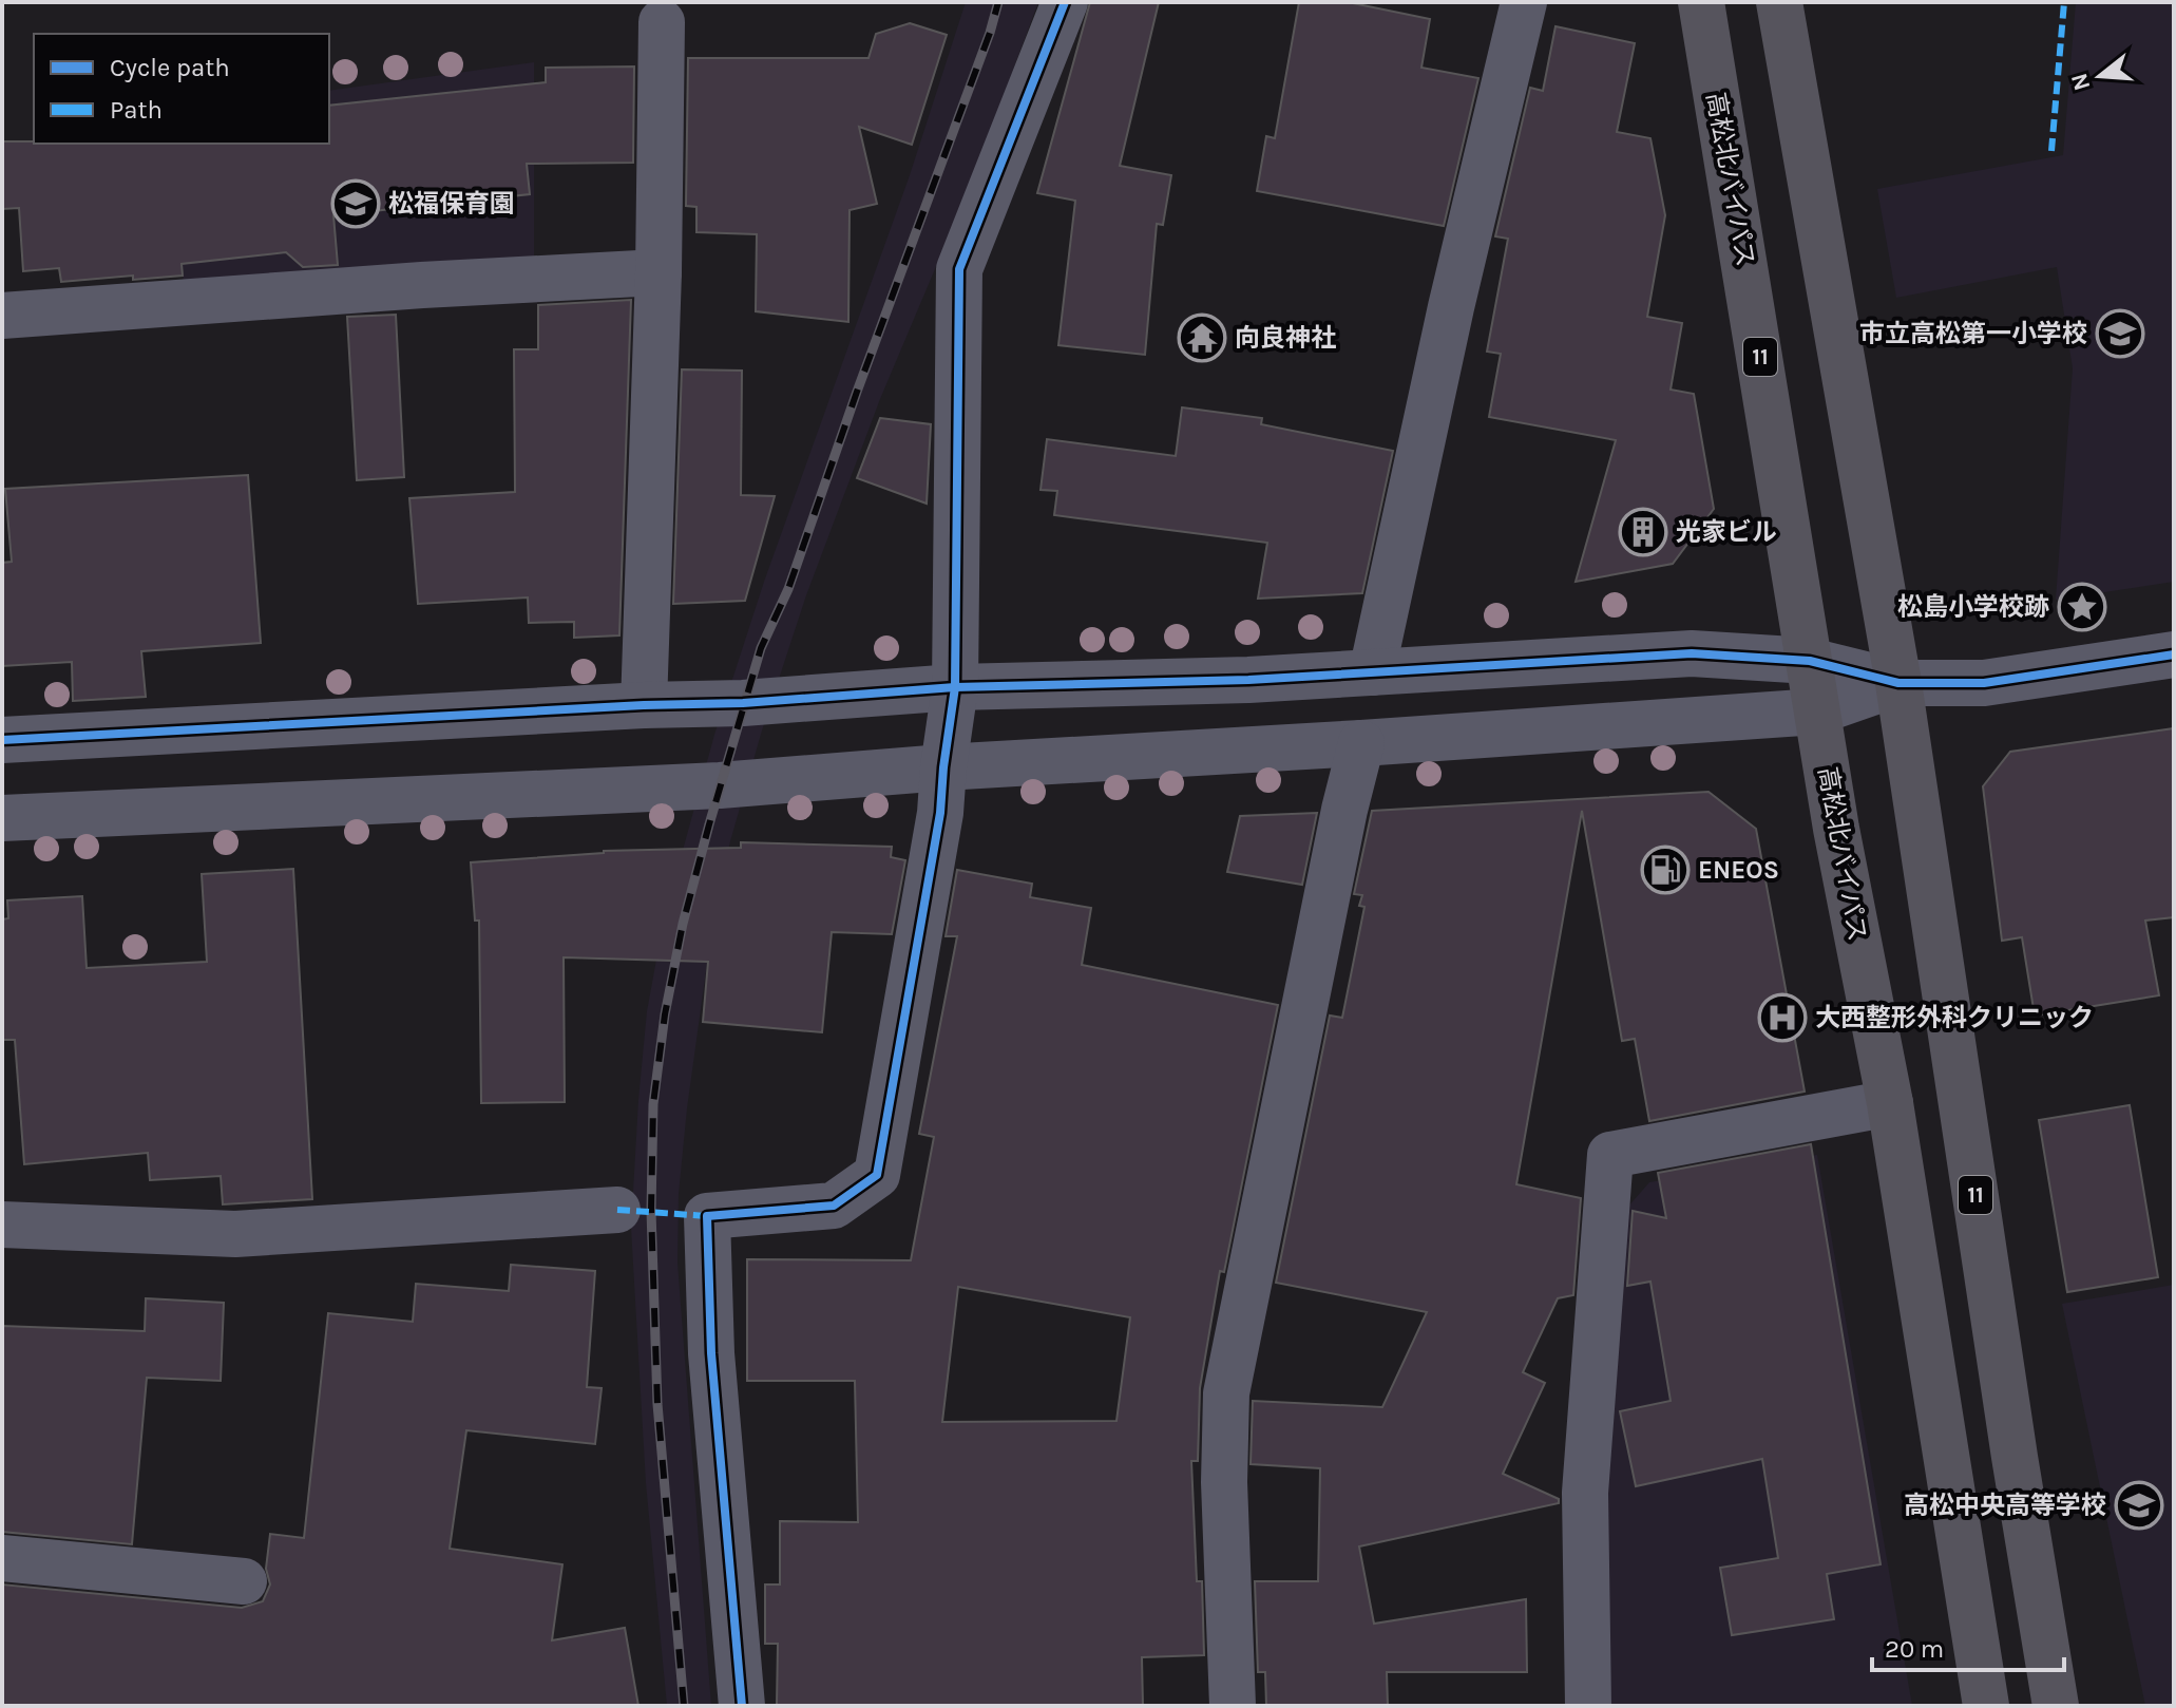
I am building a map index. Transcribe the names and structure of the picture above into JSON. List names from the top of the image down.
{
  "streets": {
    "highway": ["高松北バイパス", "11"]
  },
  "places": {
    "school or university": ["松福保育園", "市立高松第一小学校", "高松中央高等学校"],
    "temple": ["向良神社"],
    "building": ["光家ビル"],
    "place": ["松島小学校跡"],
    "fuel station": ["ENEOS"],
    "hospital": ["大西整形外科クリニック"]
  },
  "legend": ["Cycle path", "Path"],
  "scale_bar": "20 m",
  "north": "left"
}
